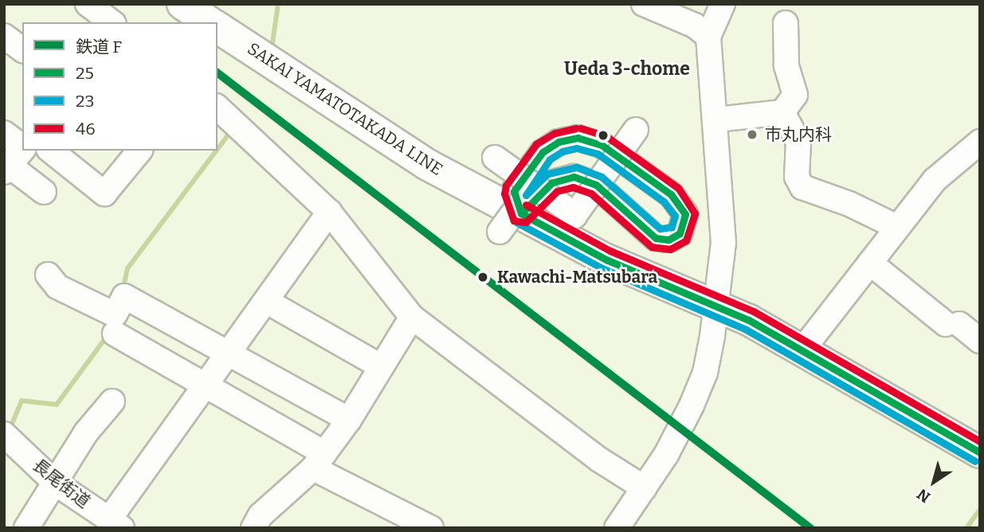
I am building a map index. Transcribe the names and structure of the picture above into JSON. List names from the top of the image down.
{
  "streets": {
    "main road": ["SAKAI YAMATOTAKADA LINE"],
    "street": ["長尾街道"]
  },
  "districts": ["Ueda 3-chome"],
  "places": ["市丸内科", "Kawachi-Matsubara"],
  "lines": [
    "rail line F",
    "transit line 46",
    "transit line 25",
    "transit line 23"
  ],
  "legend": [
    "鉄道 F",
    "25",
    "23",
    "46"
  ],
  "north": "bottom left"
}
